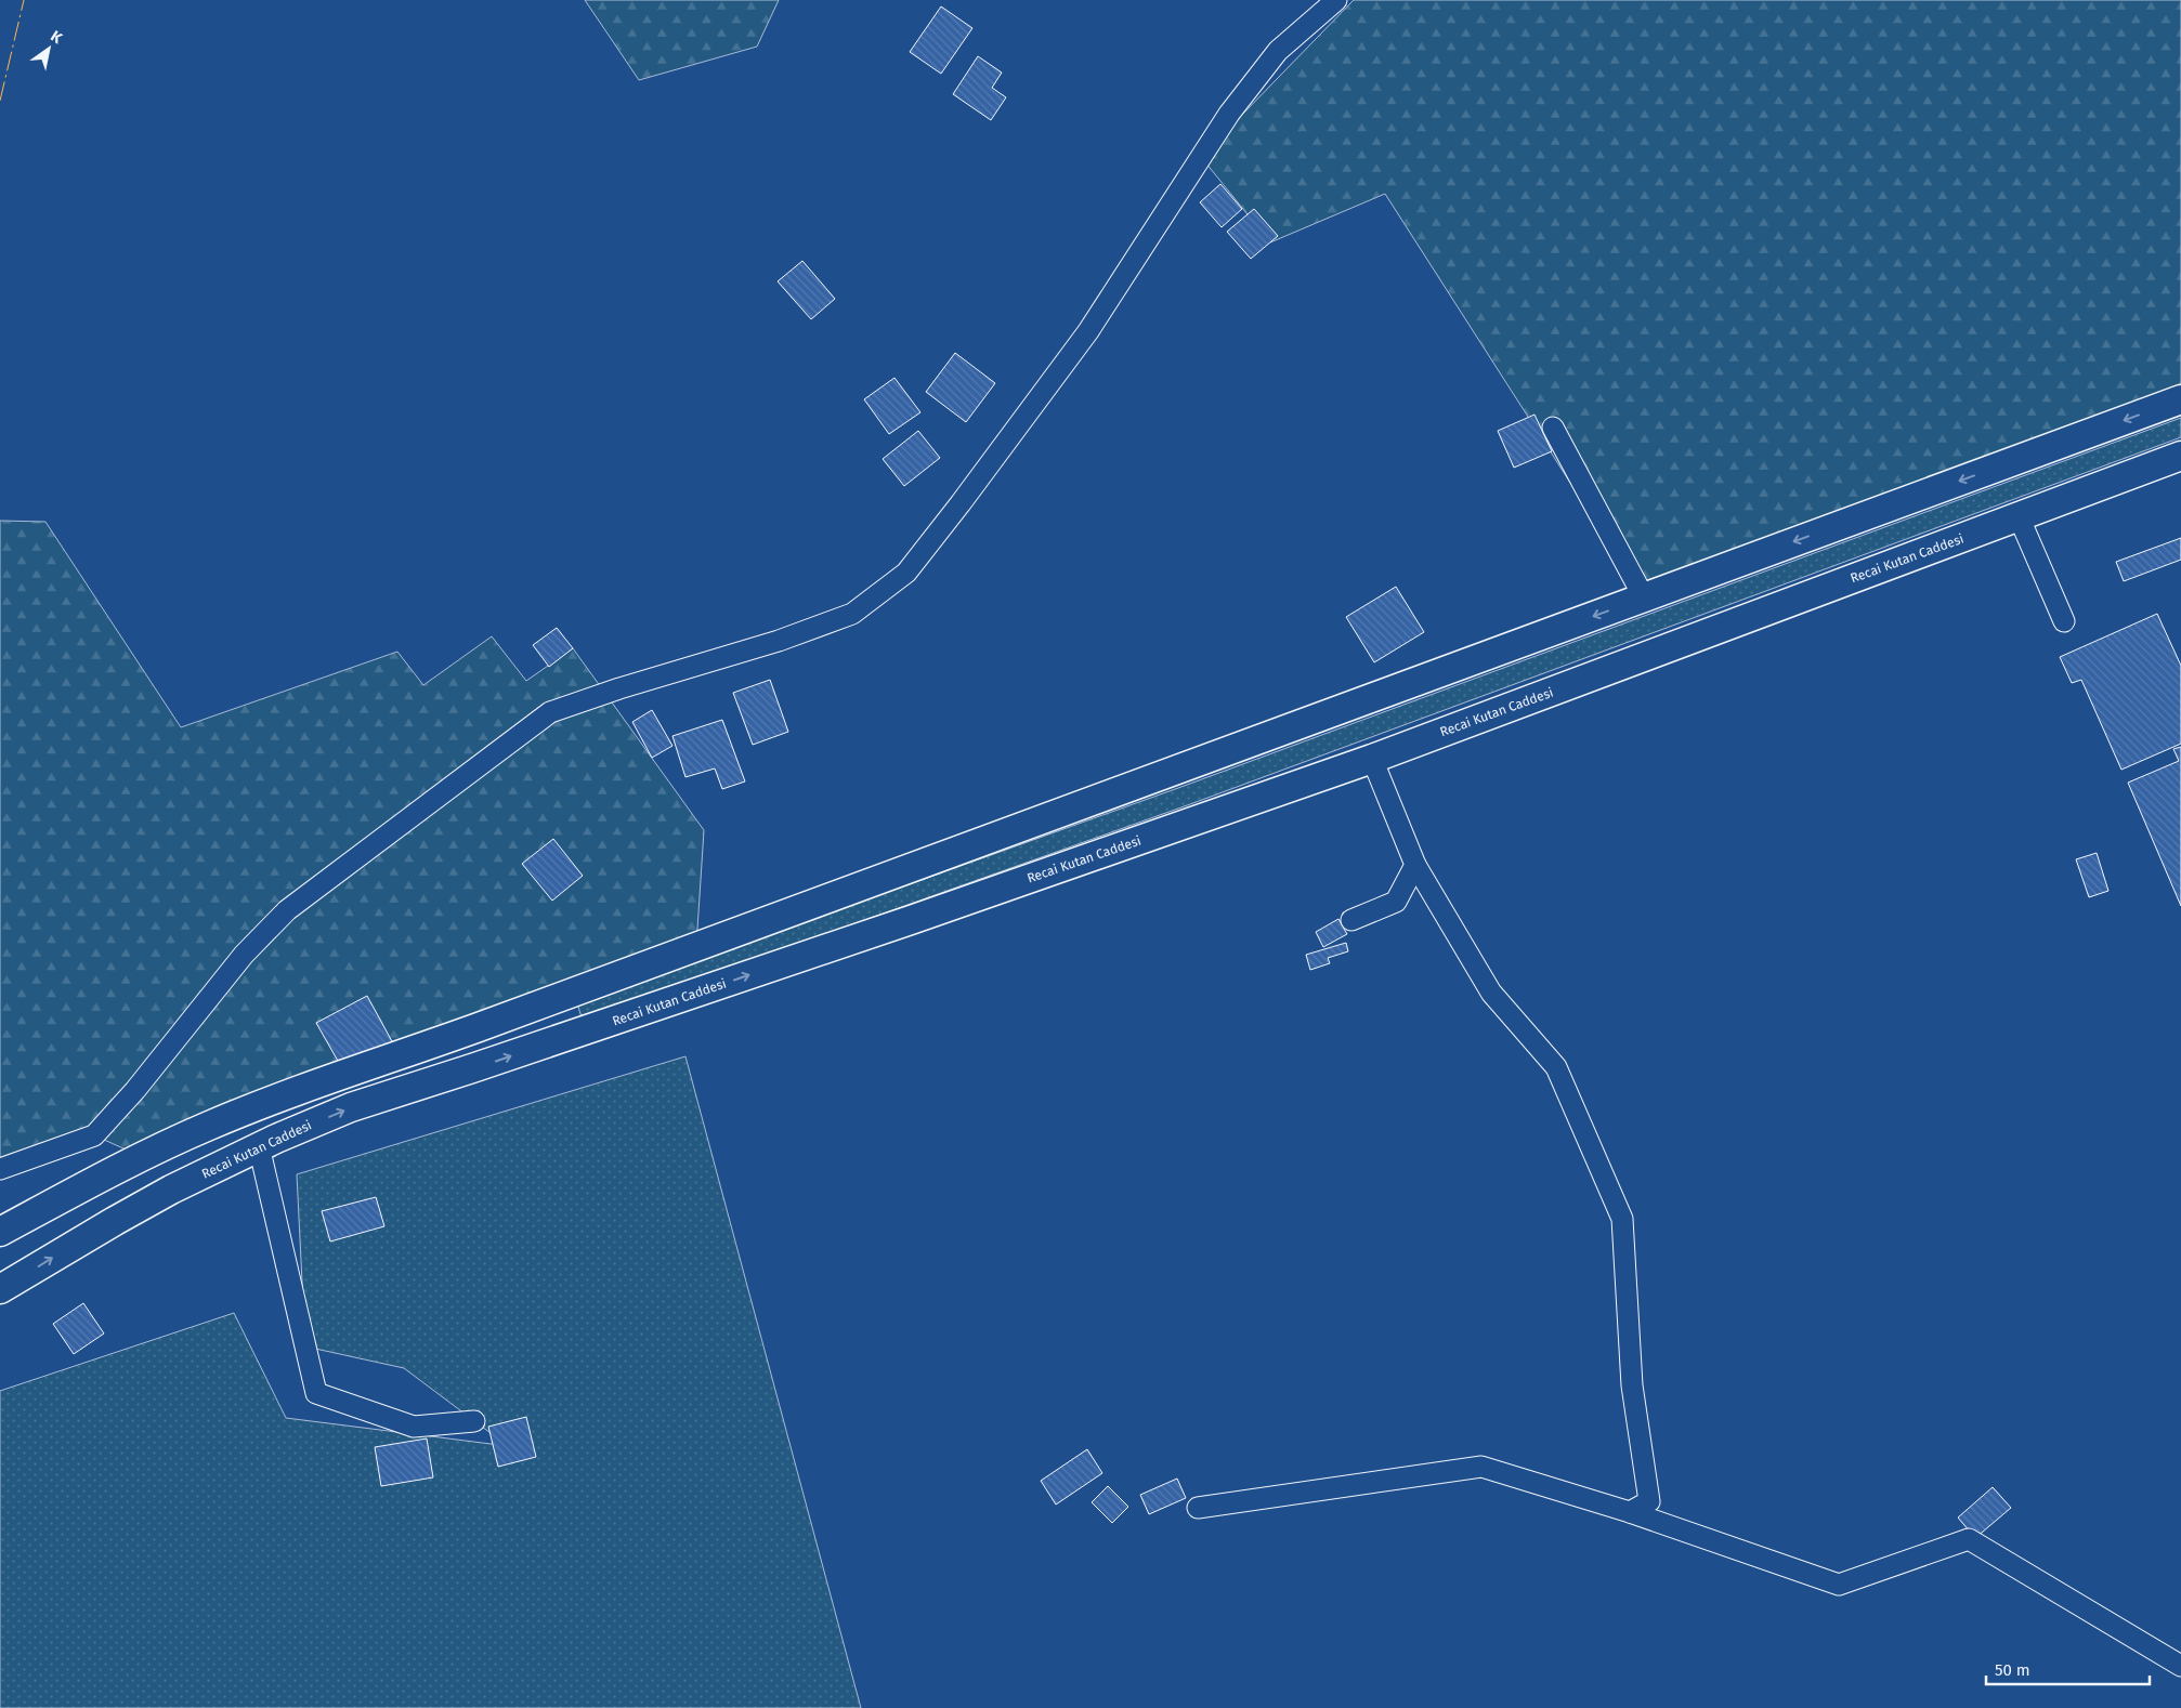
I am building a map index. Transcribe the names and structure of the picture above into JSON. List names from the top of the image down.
{
  "streets": {
    "main road": ["Recai Kutan Caddesi"]
  },
  "scale_bar": "50 m",
  "north": "top right"
}
